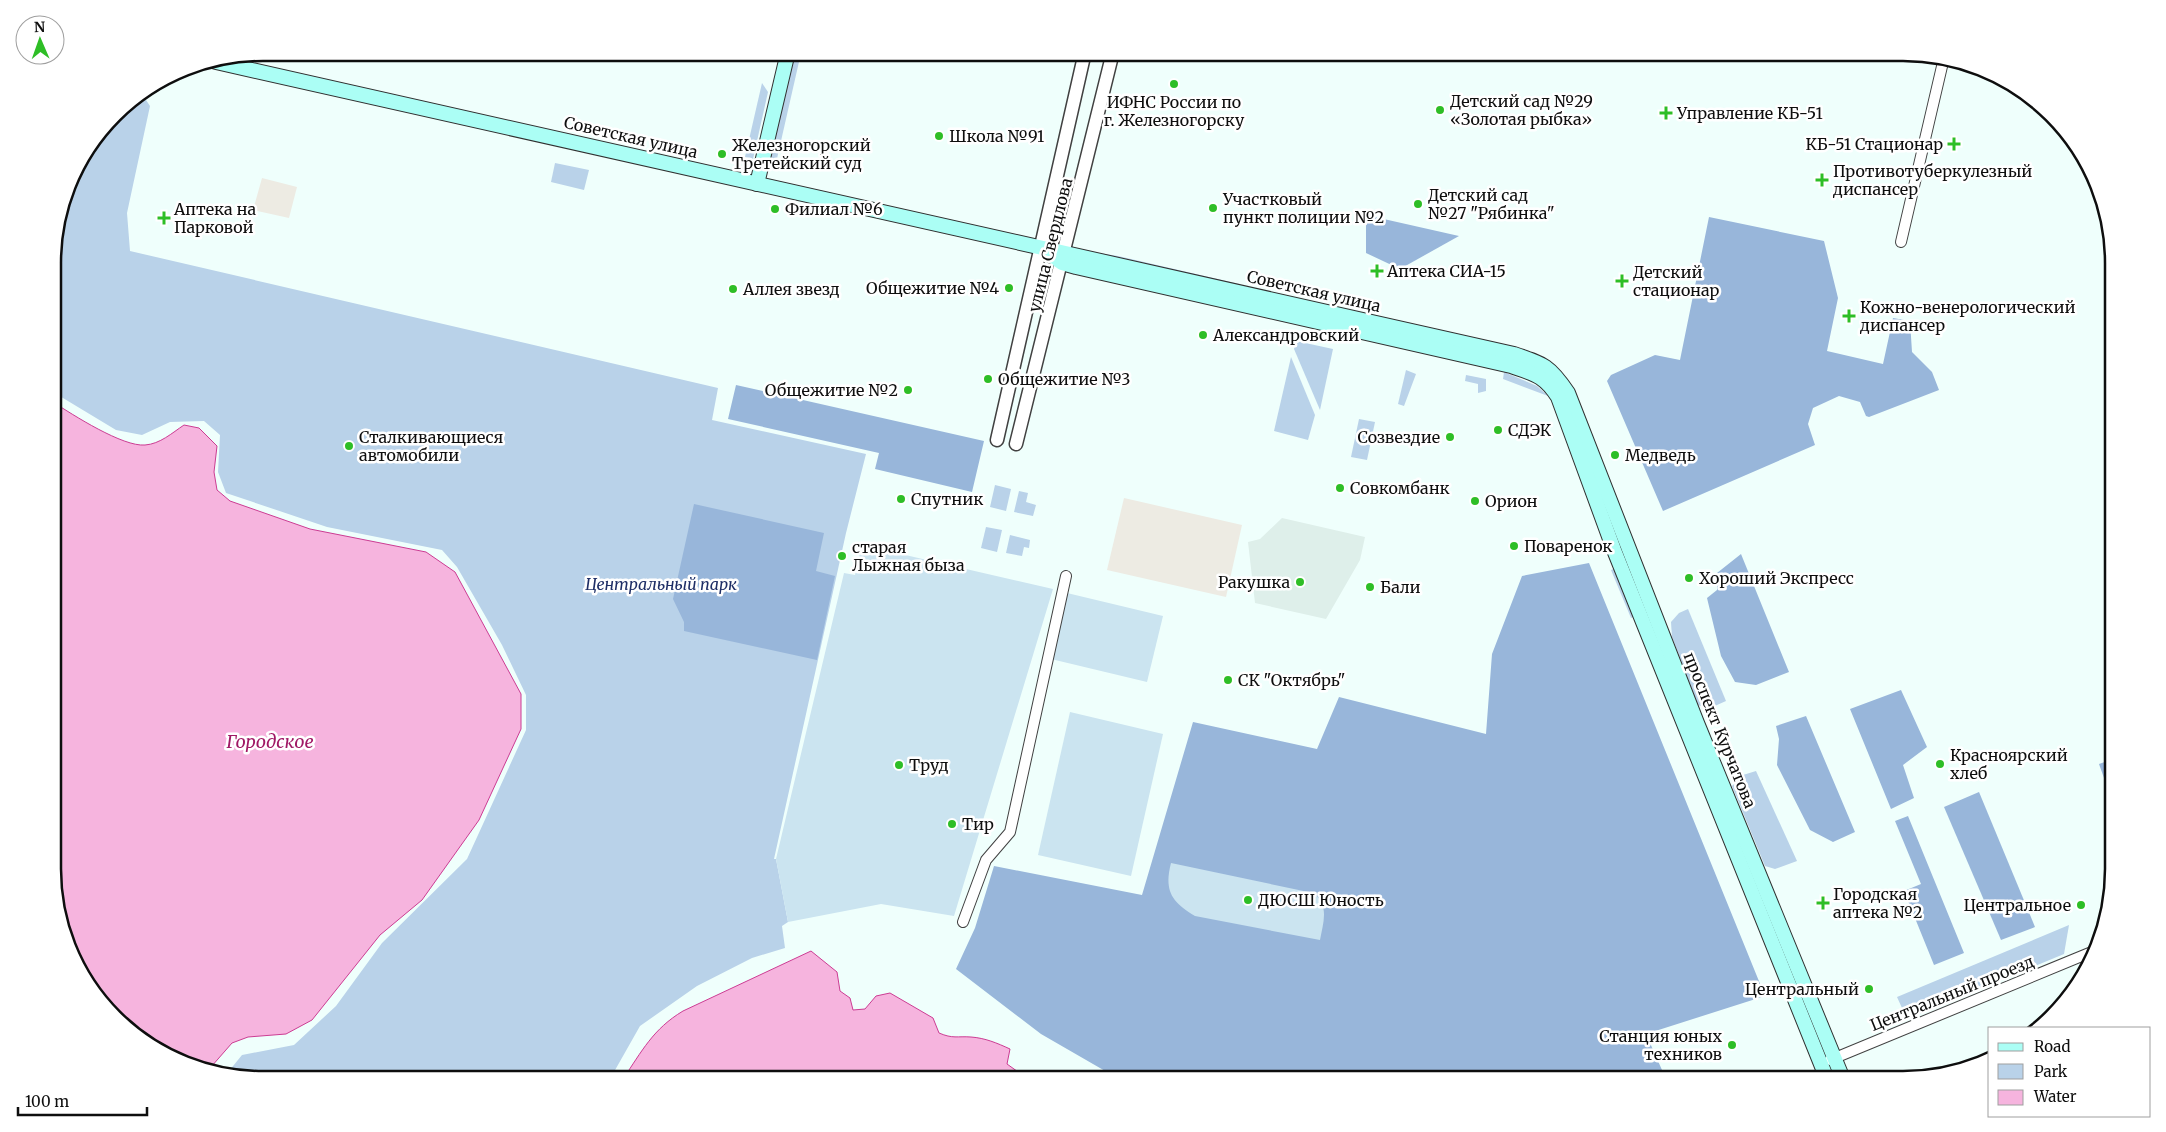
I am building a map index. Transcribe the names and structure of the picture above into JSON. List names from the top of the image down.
{
  "streets": {
    "main road": ["Советская улица", "проспект Курчатова"],
    "street": ["улица Свердлова", "Центральный проезд"]
  },
  "crossings": [
    ["Советская улица", "улица Свердлова"],
    ["Советская улица", "проспект Курчатова"],
    ["проспект Курчатова", "Центральный проезд"]
  ],
  "water": ["Городское"],
  "parks": ["Центральный парк"],
  "places": {
    "other": [
      "ИФНС России по г. Железногорску",
      "Детский сад №29 «Золотая рыбка»",
      "Школа №91",
      "Железногорский Третейский суд",
      "Детский сад №27 \"Рябинка\"",
      "Участковый пункт полиции №2",
      "Филиал №6",
      "Общежитие №4",
      "Аллея звезд",
      "Александровский",
      "Общежитие №3",
      "Общежитие №2",
      "СДЭК",
      "Созвездие",
      "Сталкивающиеся автомобили",
      "Медведь",
      "Совкомбанк",
      "Спутник",
      "Орион",
      "Поваренок",
      "старая Лыжная быза",
      "Хороший Экспресс",
      "Ракушка",
      "Бали",
      "СК \"Октябрь\"",
      "Красноярский хлеб",
      "Труд",
      "Тир",
      "ДЮСШ Юность",
      "Центральное",
      "Центральный",
      "Станция юных техников"
    ],
    "health": [
      "Управление КБ-51",
      "КБ-51 Стационар",
      "Противотуберкулезный диспансер",
      "Аптека на Парковой",
      "Аптека СИА-15",
      "Детский стационар",
      "Кожно-венерологический диспансер",
      "Городская аптека №2"
    ]
  },
  "legend": ["Road", "Park", "Water"],
  "scale_bar": "100 m",
  "north": "top"
}
